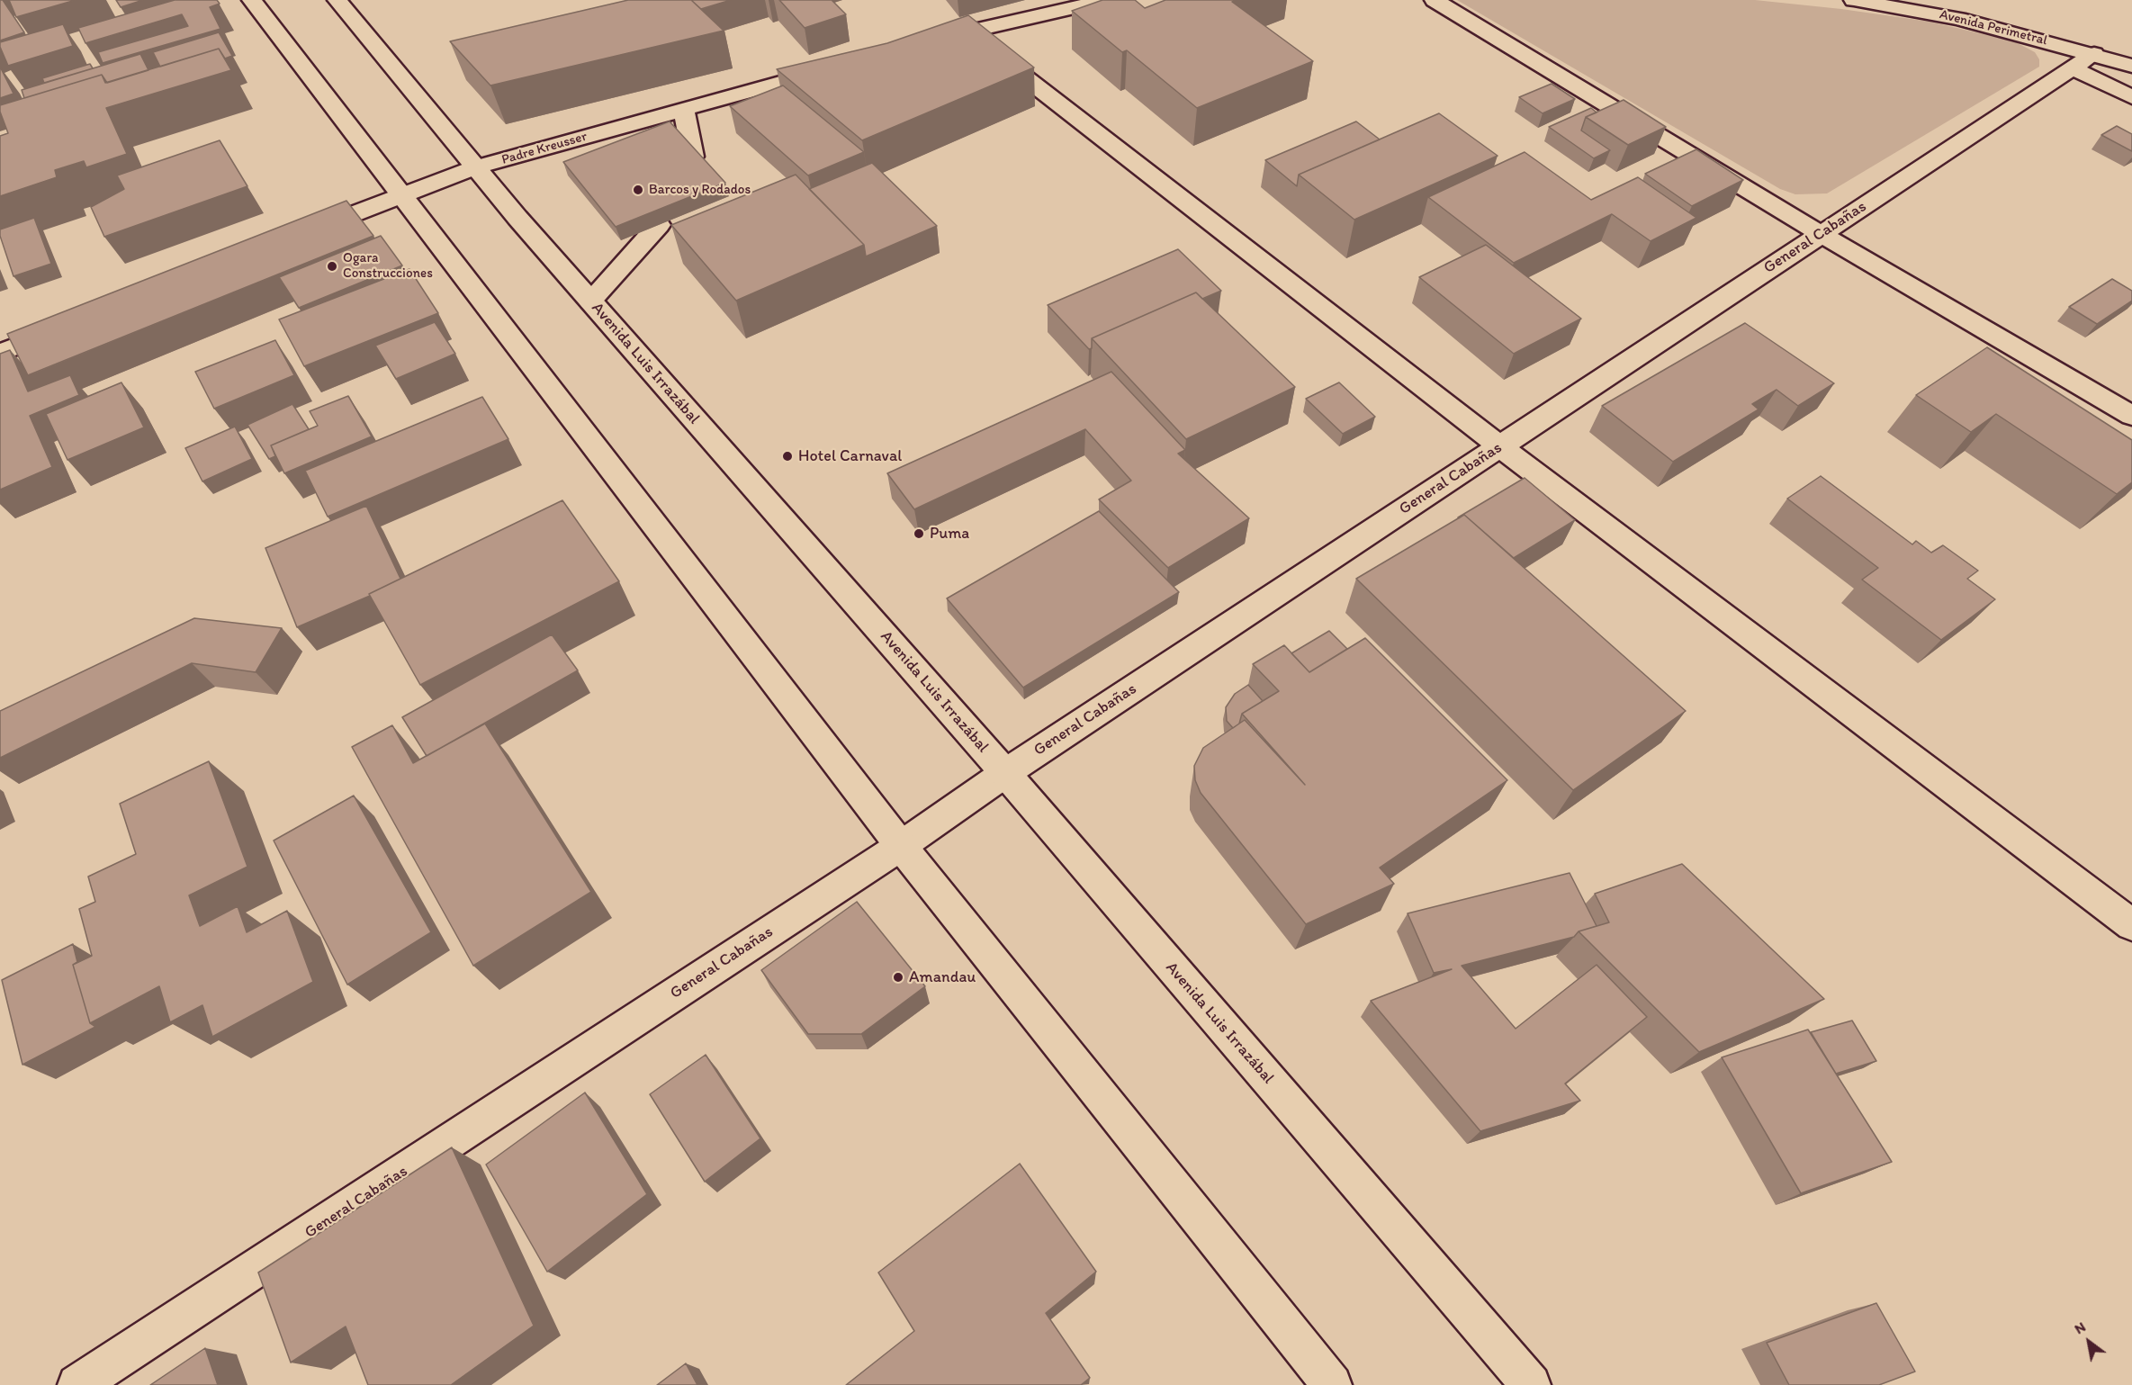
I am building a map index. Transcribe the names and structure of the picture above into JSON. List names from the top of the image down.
{
  "streets": {
    "main road": [
      "Avenida Perimetral",
      "Padre Kreusser",
      "General Cabañas",
      "Avenida Luis Irrazábal"
    ]
  },
  "crossings": [
    ["Avenida Perimetral", "General Cabañas"],
    ["Padre Kreusser", "Avenida Luis Irrazábal"],
    ["General Cabañas", "Avenida Luis Irrazábal"]
  ],
  "places": [
    "Barcos y Rodados",
    "Ogara Construcciones",
    "Hotel Carnaval",
    "Puma",
    "Amandau"
  ],
  "north": "top left"
}
